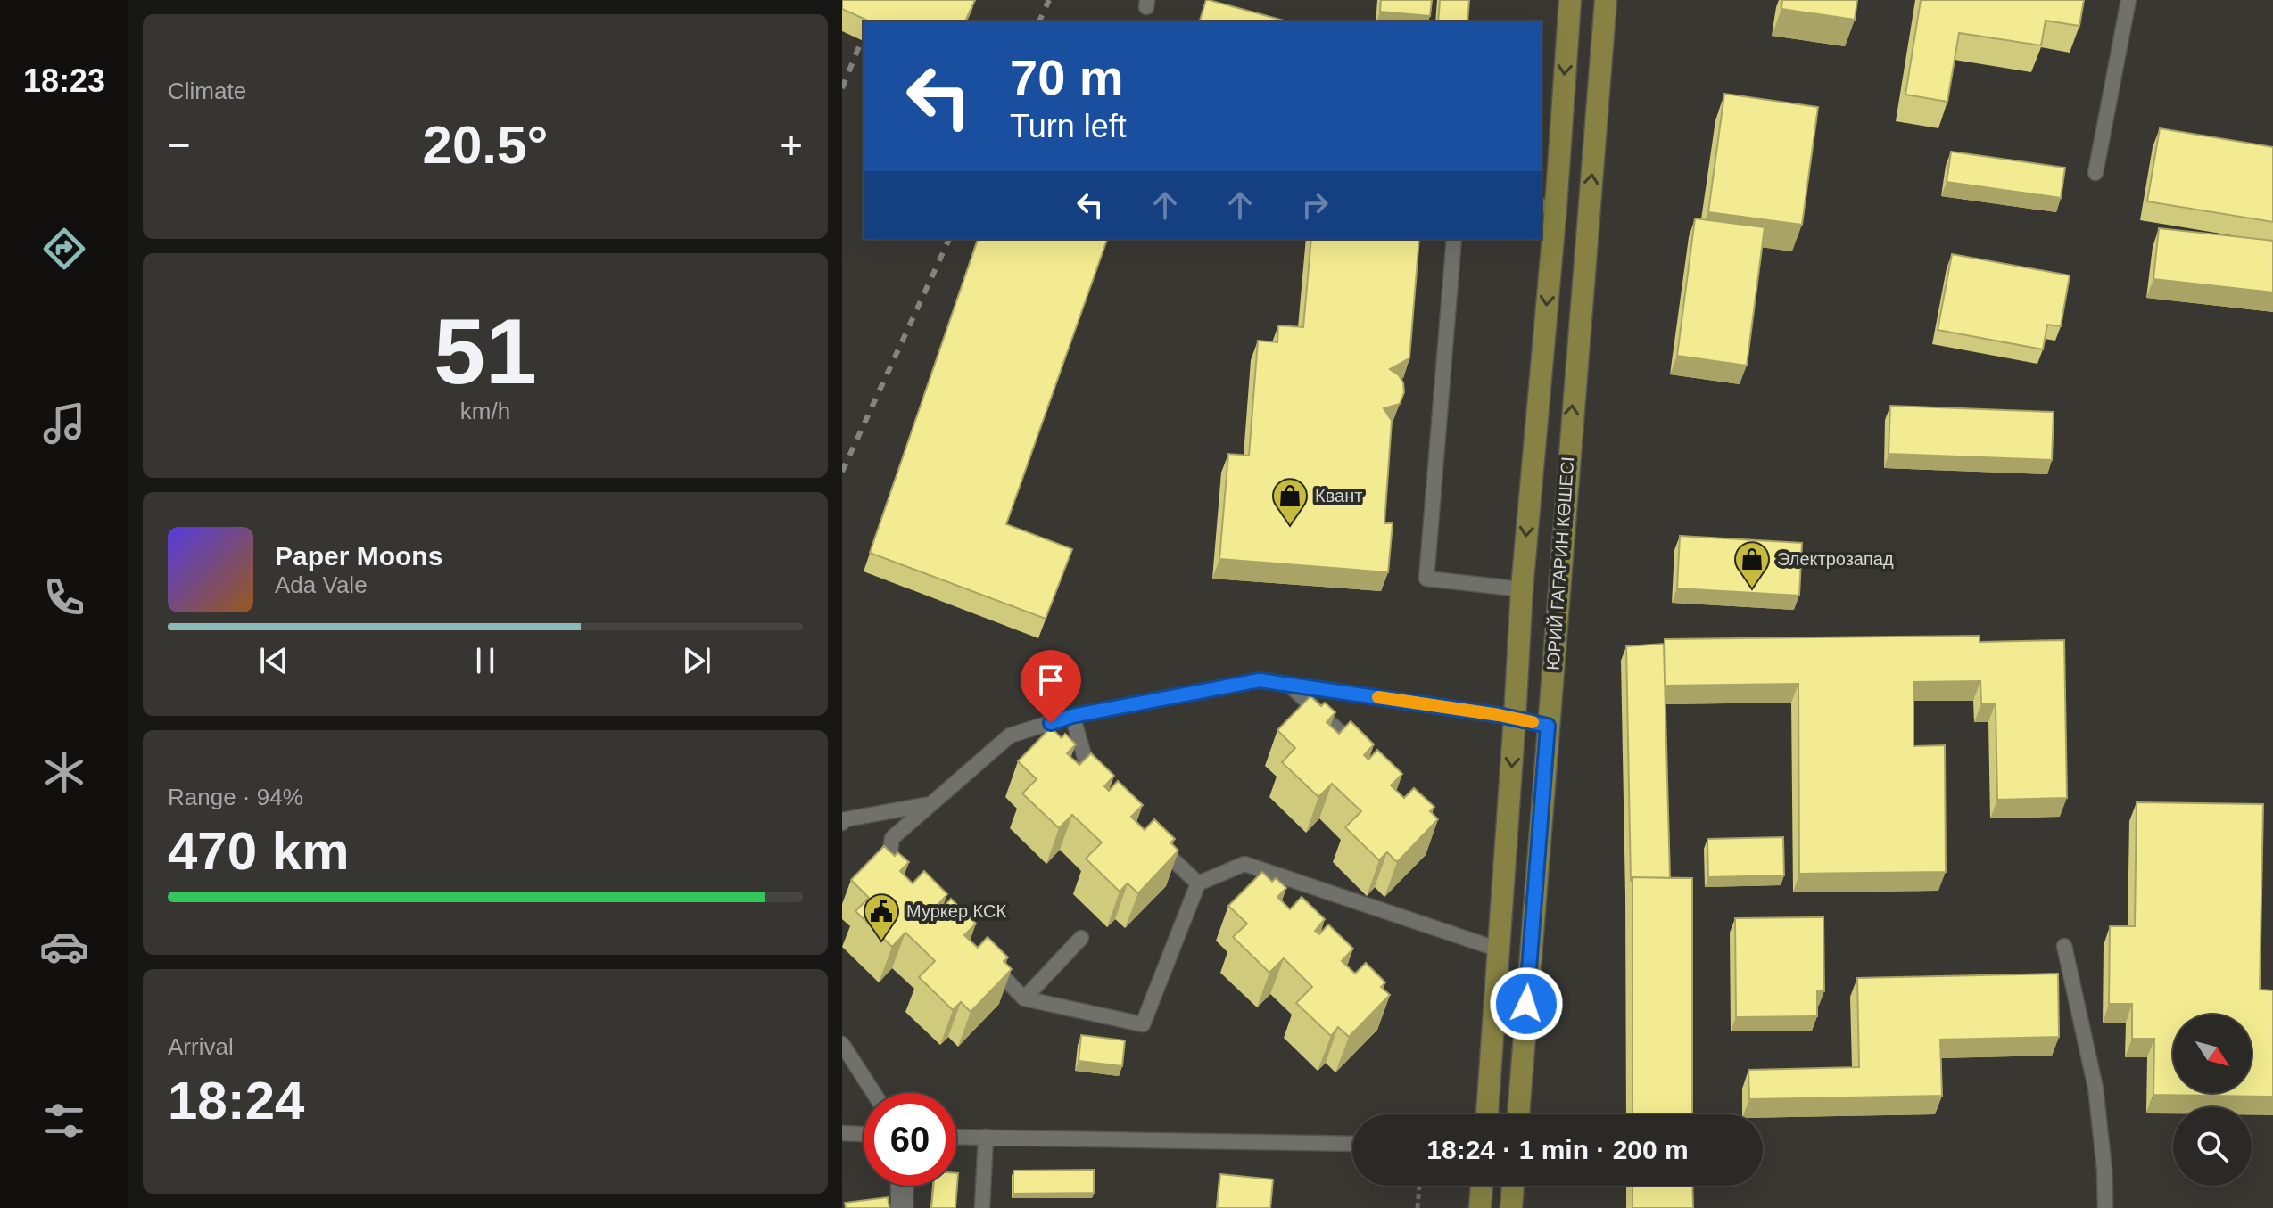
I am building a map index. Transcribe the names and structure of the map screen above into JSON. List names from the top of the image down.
{
  "streets": {
    "main road": ["ЮРИЙ ГАГАРИН КӨШЕСІ"]
  },
  "places": {
    "shop": ["Квант", "Электрозапад"],
    "public building": ["Муркер КСК"]
  },
  "north": "bottom right",
  "page": {
    "tabs": "18:23",
    "tile": [
      "Climate",
      ["51", "km/h"],
      ["Range · 94%", "470 km"],
      ["Arrival", "18:24"]
    ],
    "turn": ["70 m", "Turn left"],
    "heat": ["−", "20.5°", "+"],
    "song": ["Paper Moons", "Ada Vale"],
    "limit": "60",
    "trip": "18:24 · 1 min · 200 m"
  }
}
